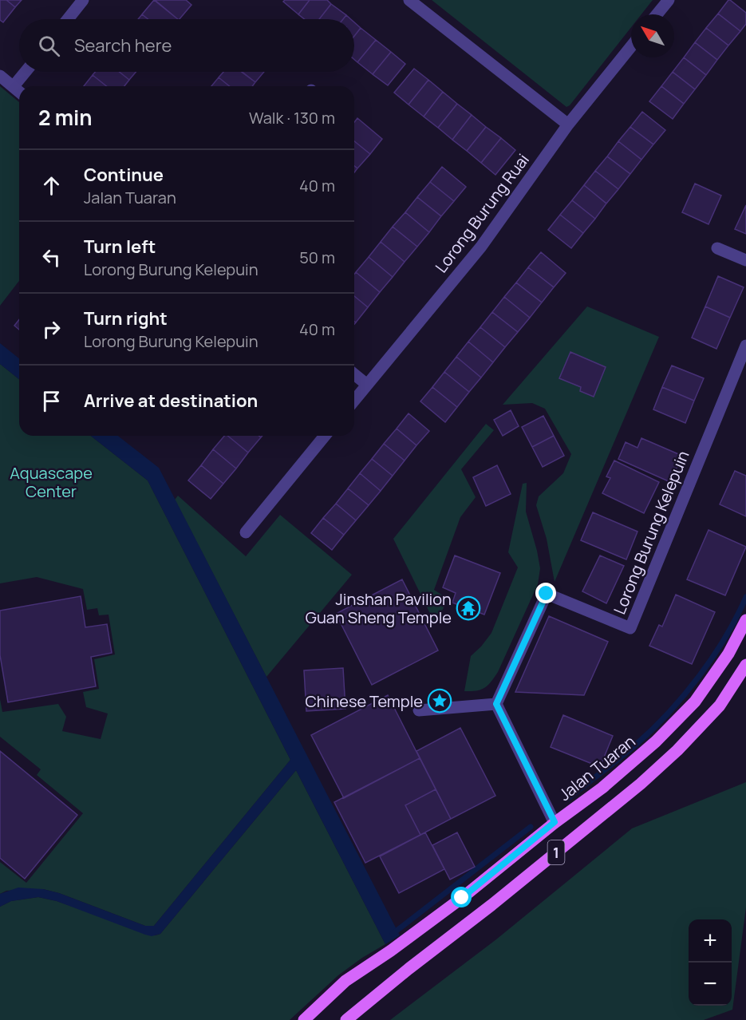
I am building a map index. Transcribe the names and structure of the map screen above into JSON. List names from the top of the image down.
{
  "streets": {
    "main road": ["Jalan Tuaran", "1"],
    "street": ["Lorong Burung Ruai", "Lorong Burung Kelepuin"]
  },
  "parks": ["Aquascape Center"],
  "places": {
    "temple": ["Jinshan Pavilion Guan Sheng Temple"],
    "place": ["Chinese Temple"]
  },
  "north": "top left",
  "page": {
    "search": "Search here",
    "heading": ["2 min", "Walk · 130 m"],
    "list": [
      ["Continue", "Jalan Tuaran", "40 m"],
      ["Turn left", "Lorong Burung Kelepuin", "50 m"],
      ["Turn right", "Lorong Burung Kelepuin", "40 m"],
      "Arrive at destination"
    ],
    "map_buttons": ["+", "−"]
  }
}
